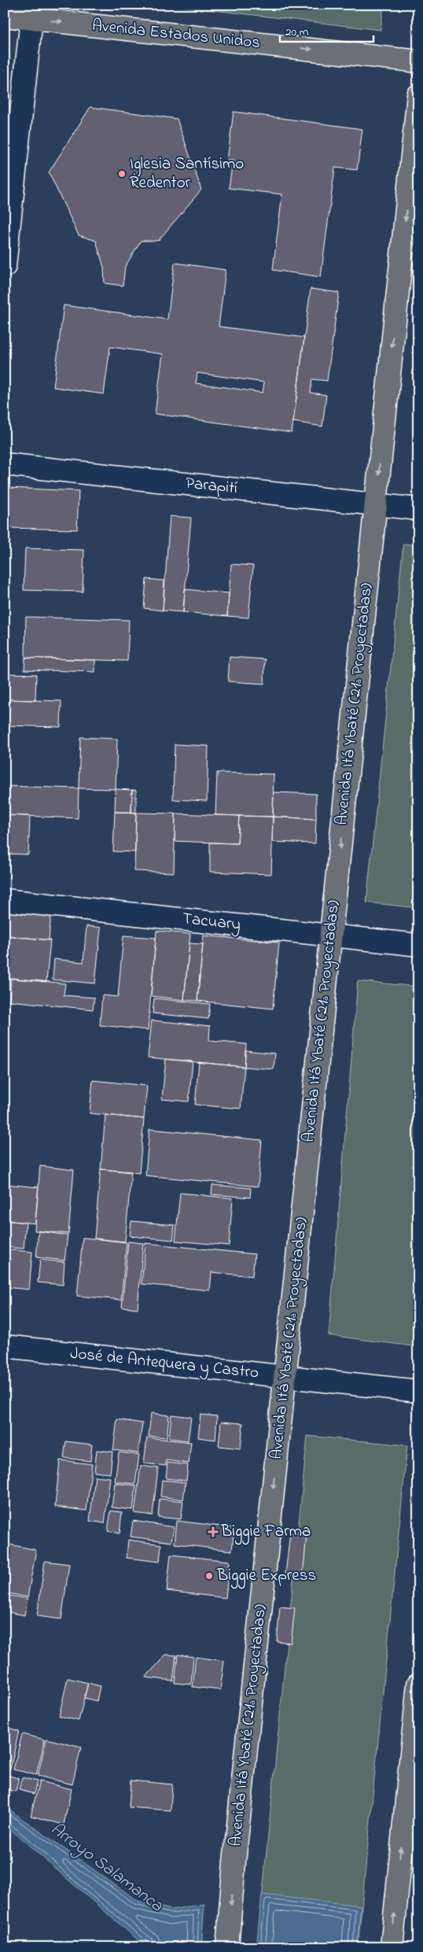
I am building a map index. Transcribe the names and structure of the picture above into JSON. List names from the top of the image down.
{
  "streets": {
    "main road": ["Avenida Estados Unidos", "Avenida Itá Ybaté (21ª Proyectadas)"],
    "street": ["Parapití", "Tacuary", "José de Antequera y Castro"]
  },
  "crossings": [
    ["Parapití", "Avenida Itá Ybaté (21ª Proyectadas)"],
    ["Avenida Itá Ybaté (21ª Proyectadas)", "Tacuary"],
    ["Avenida Itá Ybaté (21ª Proyectadas)", "José de Antequera y Castro"]
  ],
  "one_way": ["Avenida Estados Unidos", "Avenida Itá Ybaté (21ª Proyectadas)"],
  "water": ["Arroyo Salamanca"],
  "places": {
    "other": ["Iglesia Santísimo Redentor", "Biggie Express"],
    "health": ["Biggie Farma"]
  },
  "scale_bar": "20 m"
}
